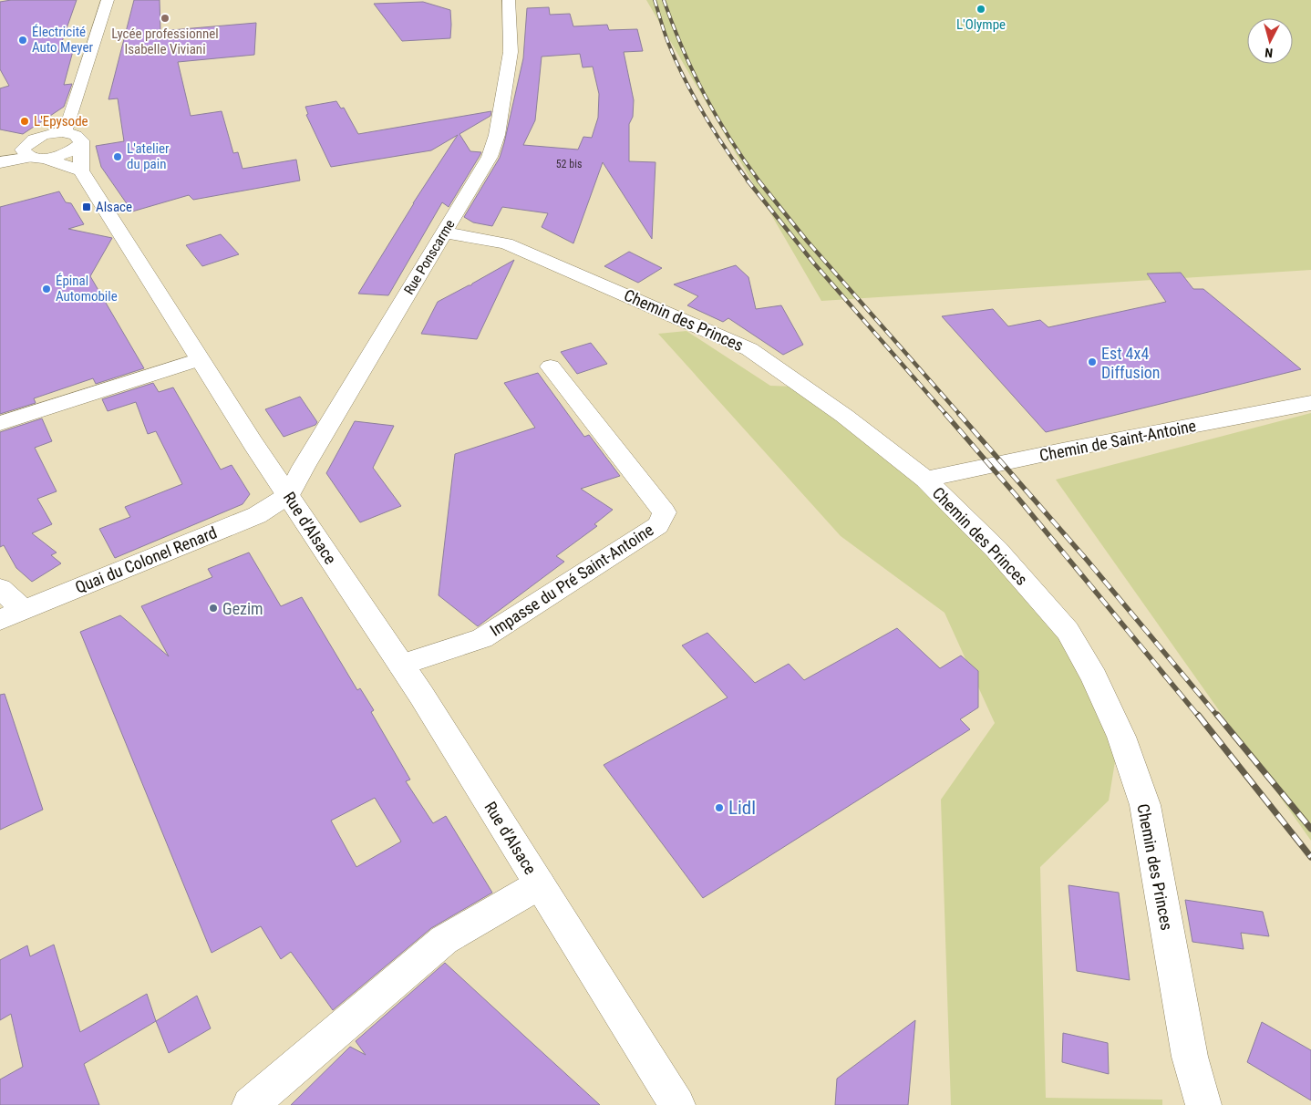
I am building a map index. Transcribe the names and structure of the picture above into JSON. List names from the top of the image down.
{
  "streets": {
    "street": [
      "Rue Ponscarme",
      "Chemin des Princes",
      "Chemin de Saint-Antoine",
      "Rue d'Alsace",
      "Quai du Colonel Renard",
      "Impasse du Pré Saint-Antoine"
    ]
  },
  "crossings": [
    ["Rue Ponscarme", "Chemin des Princes"],
    ["Rue Ponscarme", "Rue d'Alsace"],
    ["Rue Ponscarme", "Quai du Colonel Renard"],
    ["Chemin des Princes", "Chemin de Saint-Antoine"],
    ["Rue d'Alsace", "Quai du Colonel Renard"],
    ["Rue d'Alsace", "Impasse du Pré Saint-Antoine"]
  ],
  "places": {
    "other": [
      "L'Olympe",
      "Lycée professionnel Isabelle Viviani",
      "Électricité Auto Meyer",
      "L'Epysode",
      "L'atelier du pain",
      "Épinal Automobile",
      "Est 4x4 Diffusion",
      "Gezim",
      "Lidl"
    ],
    "transit": ["Alsace"]
  },
  "house_numbers": ["52 bis"],
  "north": "bottom"
}
